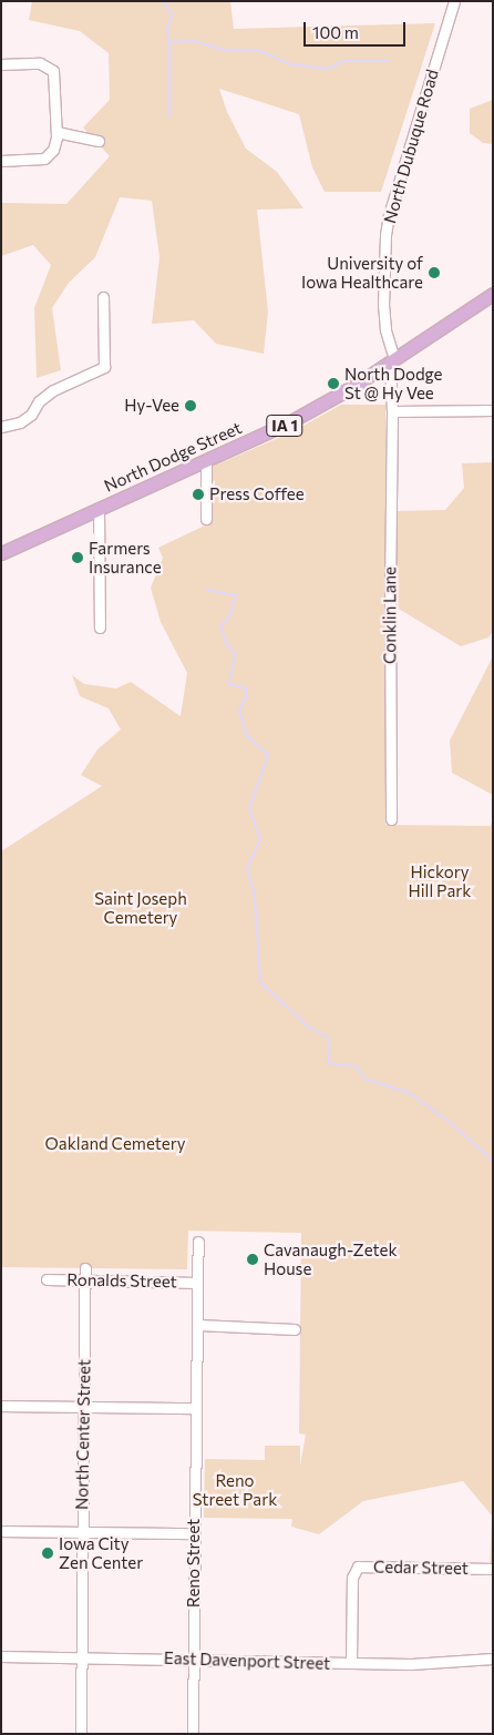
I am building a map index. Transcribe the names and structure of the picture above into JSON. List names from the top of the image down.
{
  "streets": {
    "main road": ["IA 1", "North Dodge Street"],
    "street": [
      "North Dubuque Road",
      "Conklin Lane",
      "Ronalds Street",
      "North Center Street",
      "Reno Street",
      "Cedar Street",
      "East Davenport Street"
    ]
  },
  "crossings": [
    ["North Dubuque Road", "North Dodge Street"],
    ["North Dubuque Road", "Conklin Lane"],
    ["Ronalds Street", "North Center Street"],
    ["Ronalds Street", "Reno Street"],
    ["North Center Street", "East Davenport Street"],
    ["Reno Street", "East Davenport Street"],
    ["Cedar Street", "East Davenport Street"]
  ],
  "parks": [
    "Hickory Hill Park",
    "Saint Joseph Cemetery",
    "Oakland Cemetery",
    "Reno Street Park"
  ],
  "places": [
    "University of Iowa Healthcare",
    "North Dodge St @ Hy Vee",
    "Hy-Vee",
    "Press Coffee",
    "Farmers Insurance",
    "Cavanaugh-Zetek House",
    "Iowa City Zen Center"
  ],
  "scale_bar": "100 m"
}
